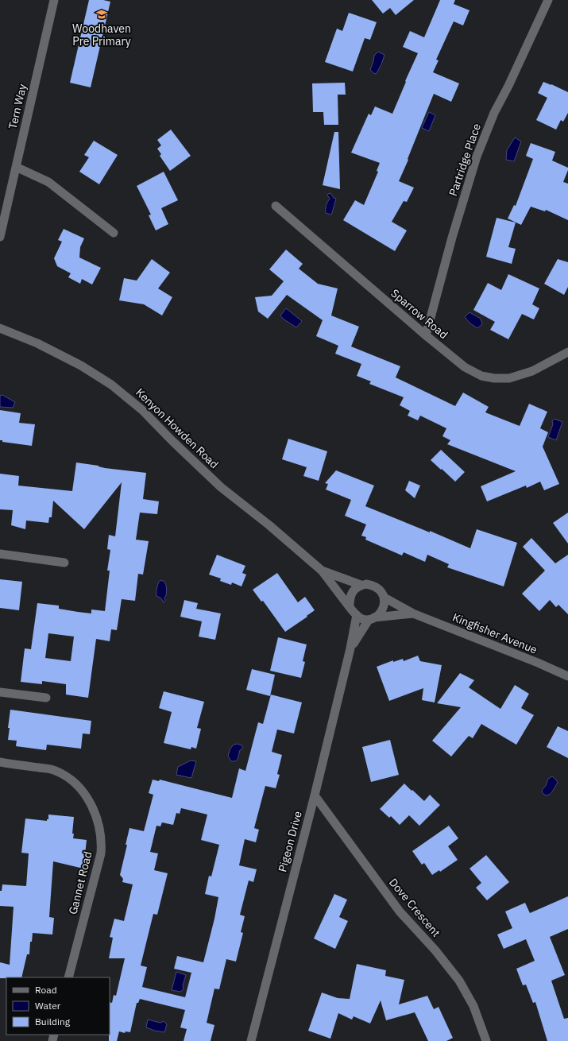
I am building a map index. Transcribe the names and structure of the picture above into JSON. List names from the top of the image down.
{
  "streets": {
    "street": [
      "Tern Way",
      "Partridge Place",
      "Sparrow Road",
      "Kenyon Howden Road",
      "Kingfisher Avenue",
      "Pigeon Drive",
      "Gannet Road",
      "Dove Crescent"
    ]
  },
  "crossings": [
    ["Partridge Place", "Sparrow Road"],
    ["Kenyon Howden Road", "Kingfisher Avenue"],
    ["Kenyon Howden Road", "Pigeon Drive"],
    ["Kingfisher Avenue", "Pigeon Drive"],
    ["Pigeon Drive", "Dove Crescent"]
  ],
  "places": {
    "school or university": ["Woodhaven Pre Primary"]
  },
  "legend": ["Road", "Water", "Building"]
}
